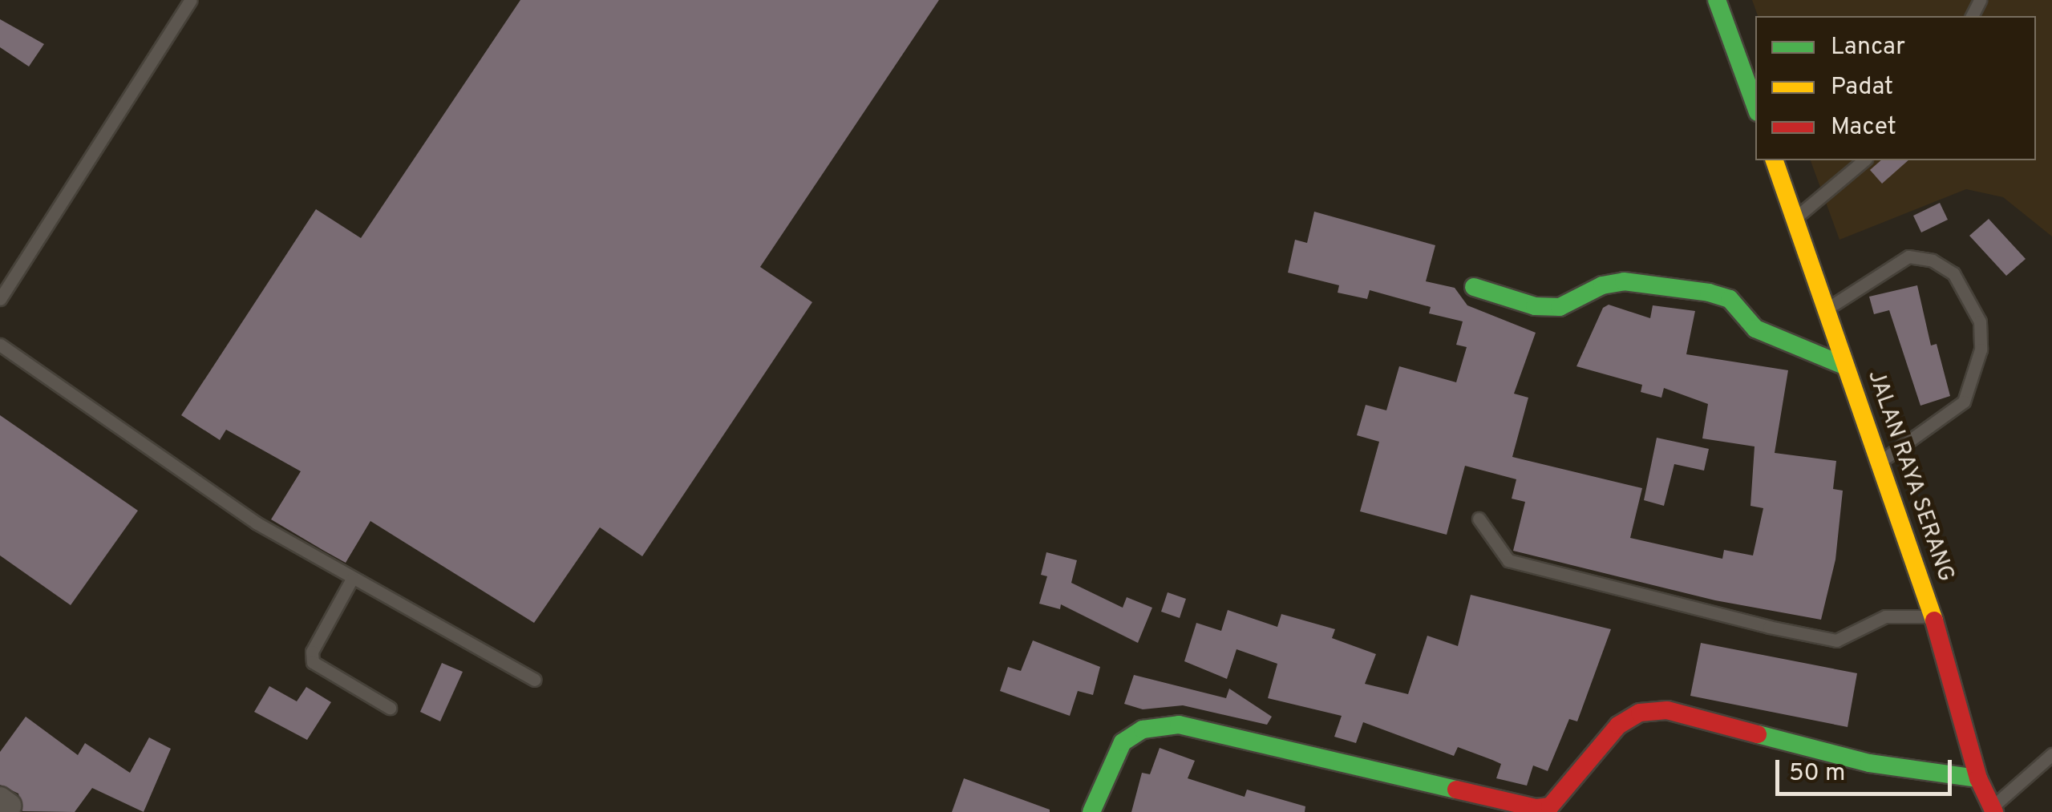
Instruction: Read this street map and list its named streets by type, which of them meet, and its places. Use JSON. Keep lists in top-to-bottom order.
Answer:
{
  "streets": {
    "main road": ["JALAN RAYA SERANG"]
  },
  "legend": ["Lancar", "Padat", "Macet"],
  "scale_bar": "50 m"
}
